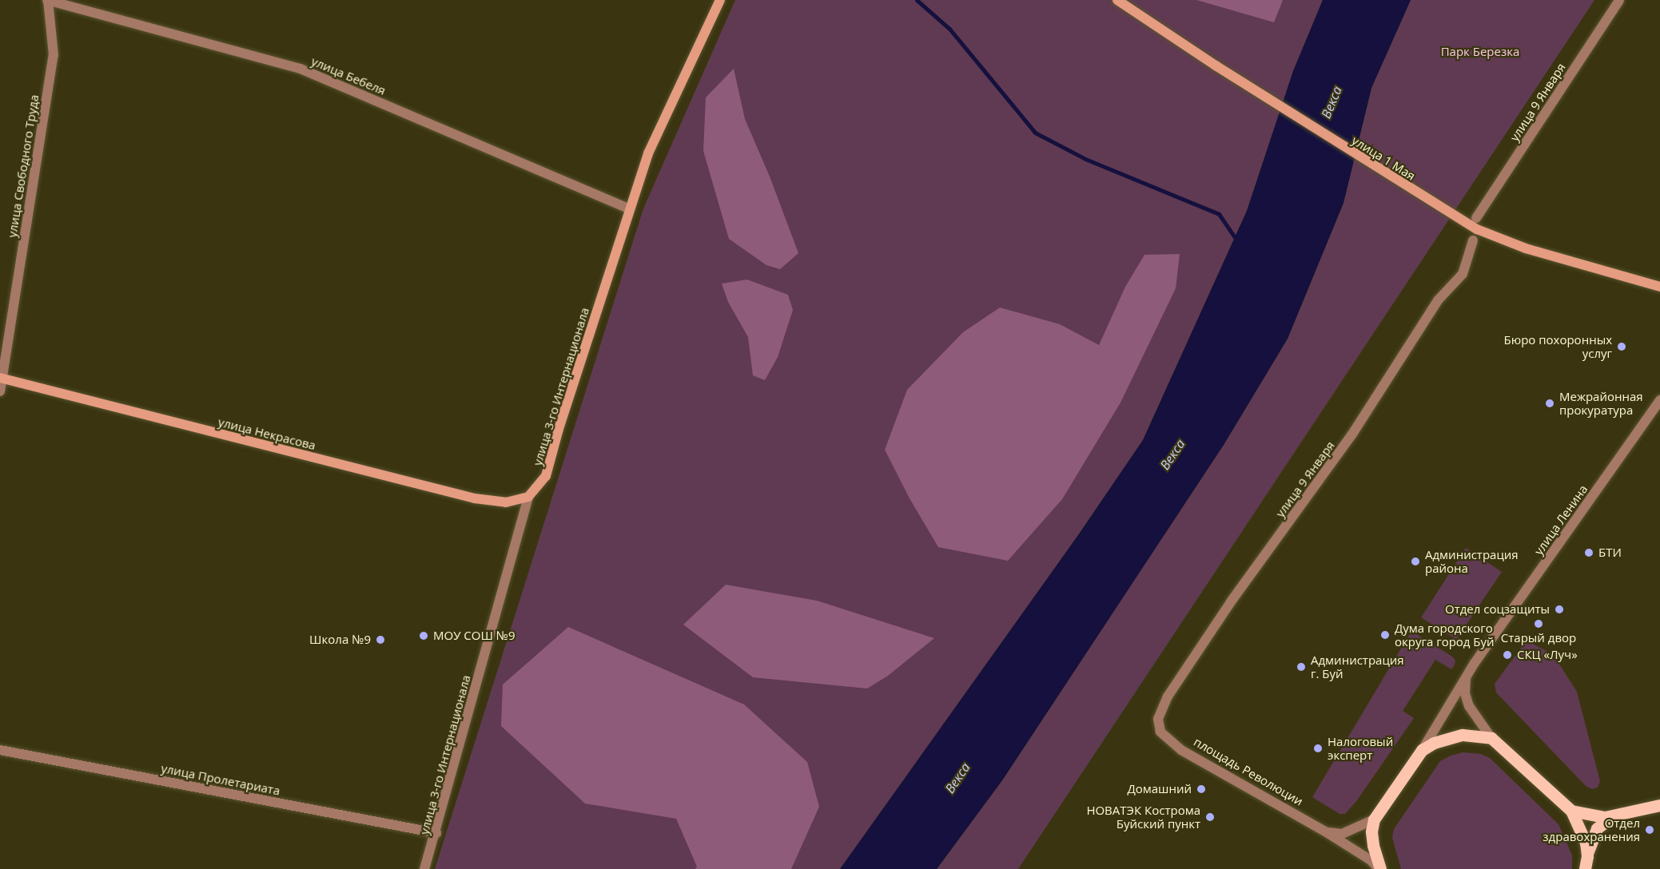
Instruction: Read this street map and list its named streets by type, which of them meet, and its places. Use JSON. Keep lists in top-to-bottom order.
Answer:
{
  "streets": {
    "main road": ["площадь Революции"],
    "street": [
      "улица Бебеля",
      "улица 9 Января",
      "улица 1 Мая",
      "улица Свободного Труда",
      "улица 3-го Интернационала",
      "улица Некрасова",
      "улица Ленина",
      "улица Пролетариата"
    ]
  },
  "crossings": [
    ["улица Бебеля", "улица Свободного Труда"],
    ["улица Бебеля", "улица 3-го Интернационала"],
    ["улица 9 Января", "площадь Революции"],
    ["улица Свободного Труда", "улица Некрасова"],
    ["улица 3-го Интернационала", "улица Некрасова"],
    ["улица 3-го Интернационала", "улица Пролетариата"]
  ],
  "water": ["Векса"],
  "parks": ["Парк Березка"],
  "places": [
    "Бюро похоронных услуг",
    "Межрайонная прокуратура",
    "БТИ",
    "Администрация района",
    "Отдел соцзащиты",
    "Старый двор",
    "Дума городского округа город Буй",
    "МОУ СОШ №9",
    "Школа №9",
    "СКЦ «Луч»",
    "Администрация г. Буй",
    "Налоговый эксперт",
    "Домашний",
    "НОВАТЭК Кострома Буйский пункт",
    "Отдел здравохранения"
  ]
}
